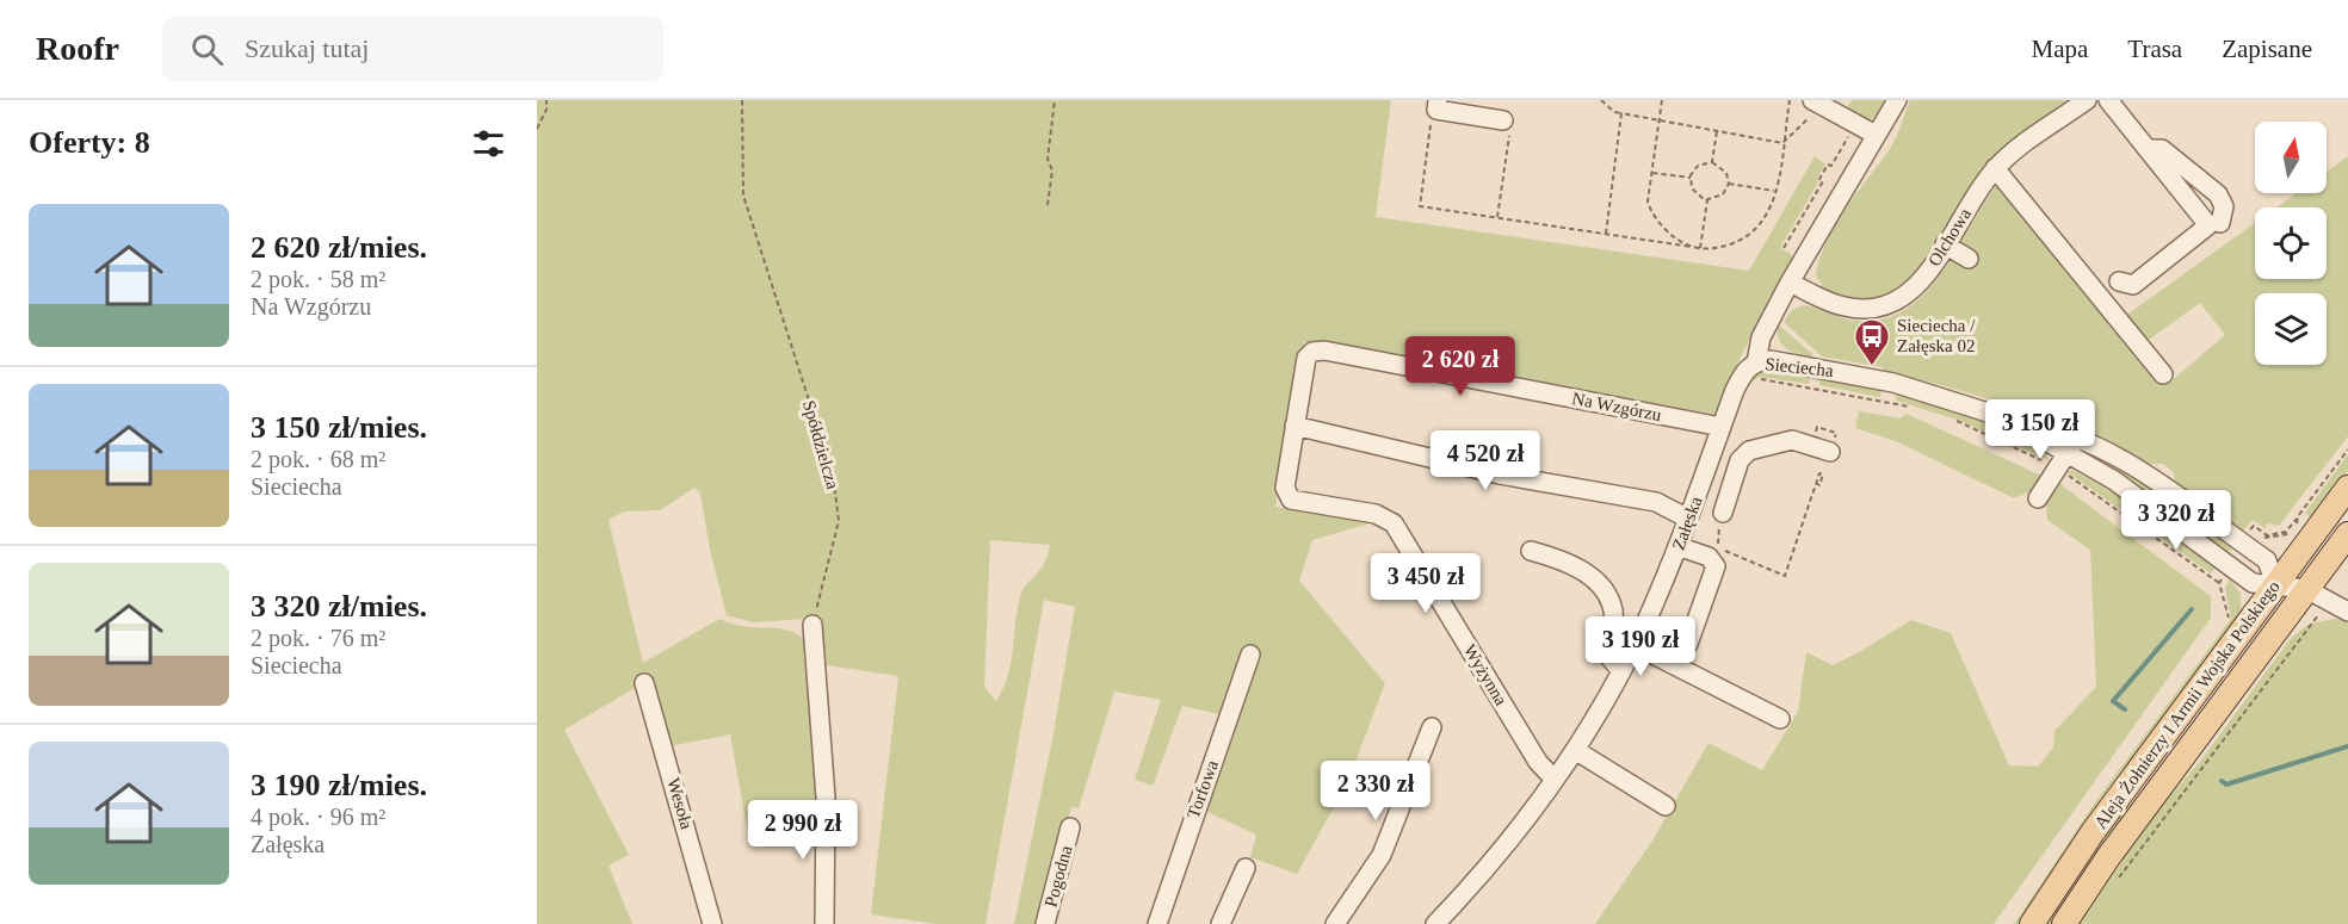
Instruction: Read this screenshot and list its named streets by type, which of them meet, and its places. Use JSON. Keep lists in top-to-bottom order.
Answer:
{
  "streets": {
    "main road": ["Aleja Żołnierzy I Armii Wojska Polskiego"],
    "street": [
      "Olchowa",
      "Sieciecha",
      "Na Wzgórzu",
      "Załęska",
      "Wyżynna",
      "Torfowa",
      "Wesoła",
      "Pogodna"
    ],
    "path": ["Spółdzielcza"]
  },
  "crossings": [
    ["Olchowa", "Załęska"],
    ["Sieciecha", "Załęska"],
    ["Sieciecha", "Aleja Żołnierzy I Armii Wojska Polskiego"],
    ["Na Wzgórzu", "Załęska"],
    ["Na Wzgórzu", "Wyżynna"],
    ["Załęska", "Wyżynna"]
  ],
  "places": {
    "bus stop": ["Sieciecha / Załęska 02"]
  },
  "north": "top",
  "page": {
    "header": "Roofr",
    "search": "Szukaj tutaj",
    "nav": ["Mapa", "Trasa", "Zapisane"],
    "heading": "Oferty: 8",
    "list": [
      {
        "name": "2 620 zł/mies.",
        "note": "2 pok. · 58 m² · Na Wzgórzu"
      },
      {
        "name": "3 150 zł/mies.",
        "note": "2 pok. · 68 m² · Sieciecha"
      },
      {
        "name": "3 320 zł/mies.",
        "note": "2 pok. · 76 m² · Sieciecha"
      },
      {
        "name": "3 190 zł/mies.",
        "note": "4 pok. · 96 m² · Załęska"
      }
    ],
    "price": [
      "2 620 zł",
      "3 150 zł",
      "4 520 zł",
      "3 320 zł",
      "3 450 zł",
      "3 190 zł",
      "2 330 zł",
      "2 990 zł"
    ]
  }
}
